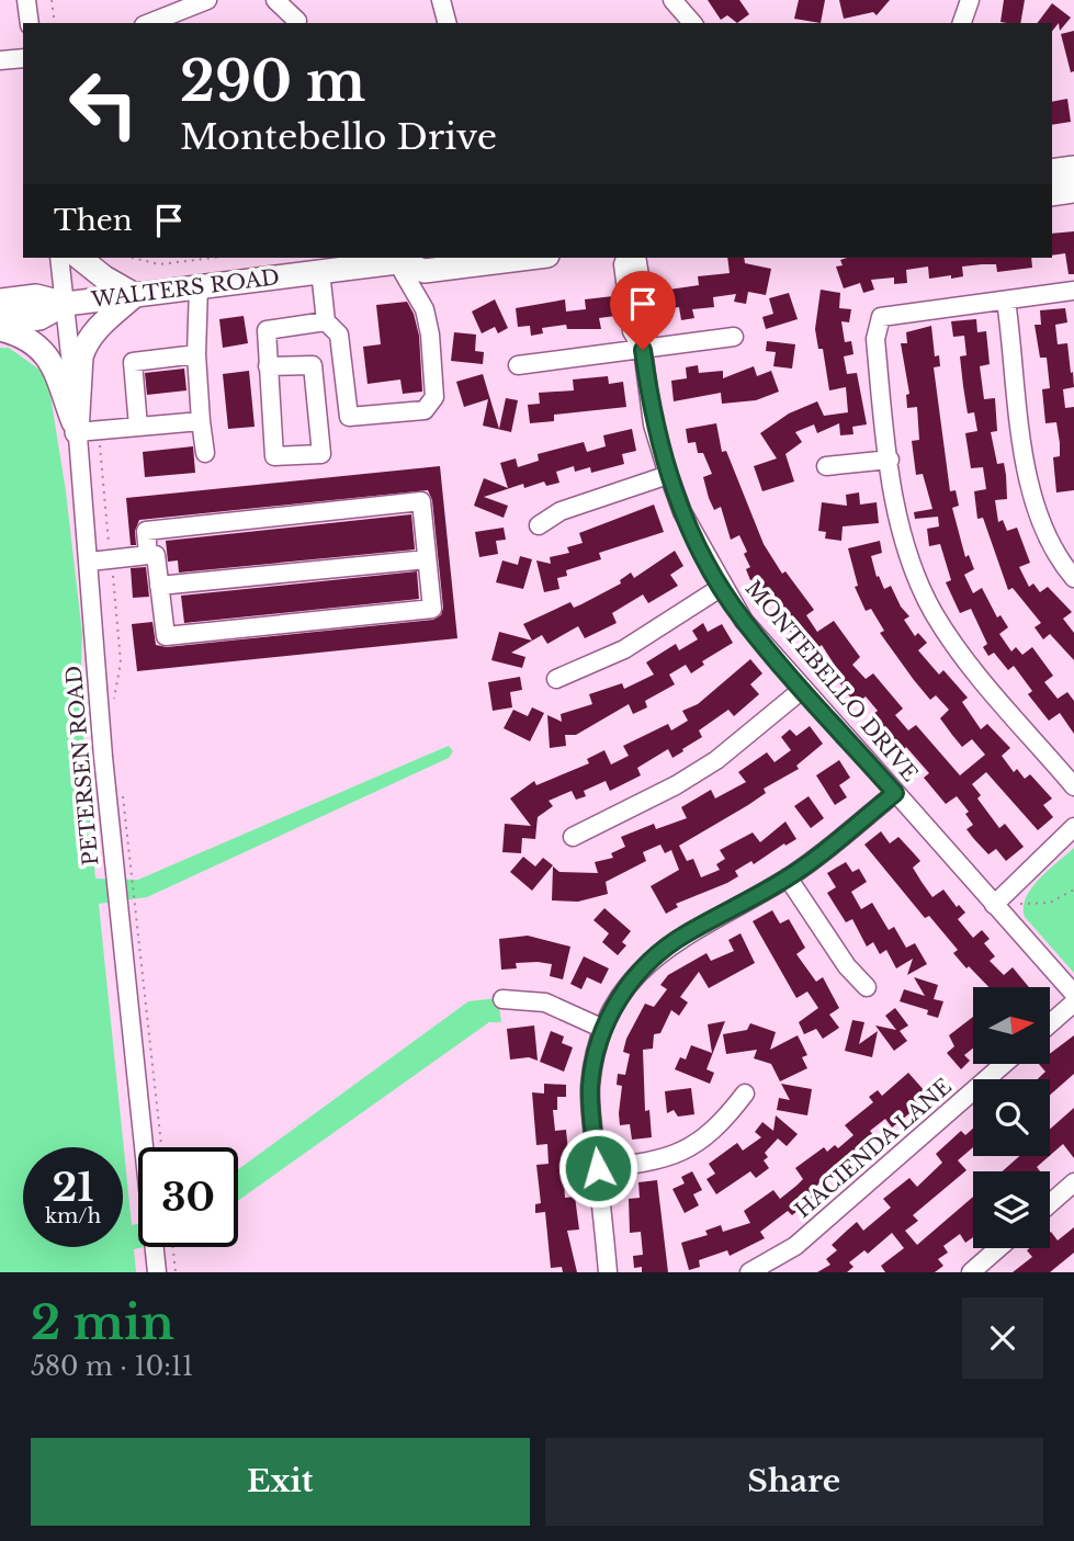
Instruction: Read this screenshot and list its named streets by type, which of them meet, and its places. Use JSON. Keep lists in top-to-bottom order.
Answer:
{
  "streets": {
    "main road": ["WALTERS ROAD"],
    "street": ["MONTEBELLO DRIVE", "PETERSEN ROAD", "HACIENDA LANE"]
  },
  "crossings": [
    ["WALTERS ROAD", "PETERSEN ROAD"]
  ],
  "north": "right",
  "page": {
    "turn": ["290 m", "Montebello Drive"],
    "then": "Then",
    "speed": "21 km/h",
    "limit": "30",
    "heading": ["2 min", "580 m · 10:11"],
    "buttons": ["Exit", "Share"]
  }
}
